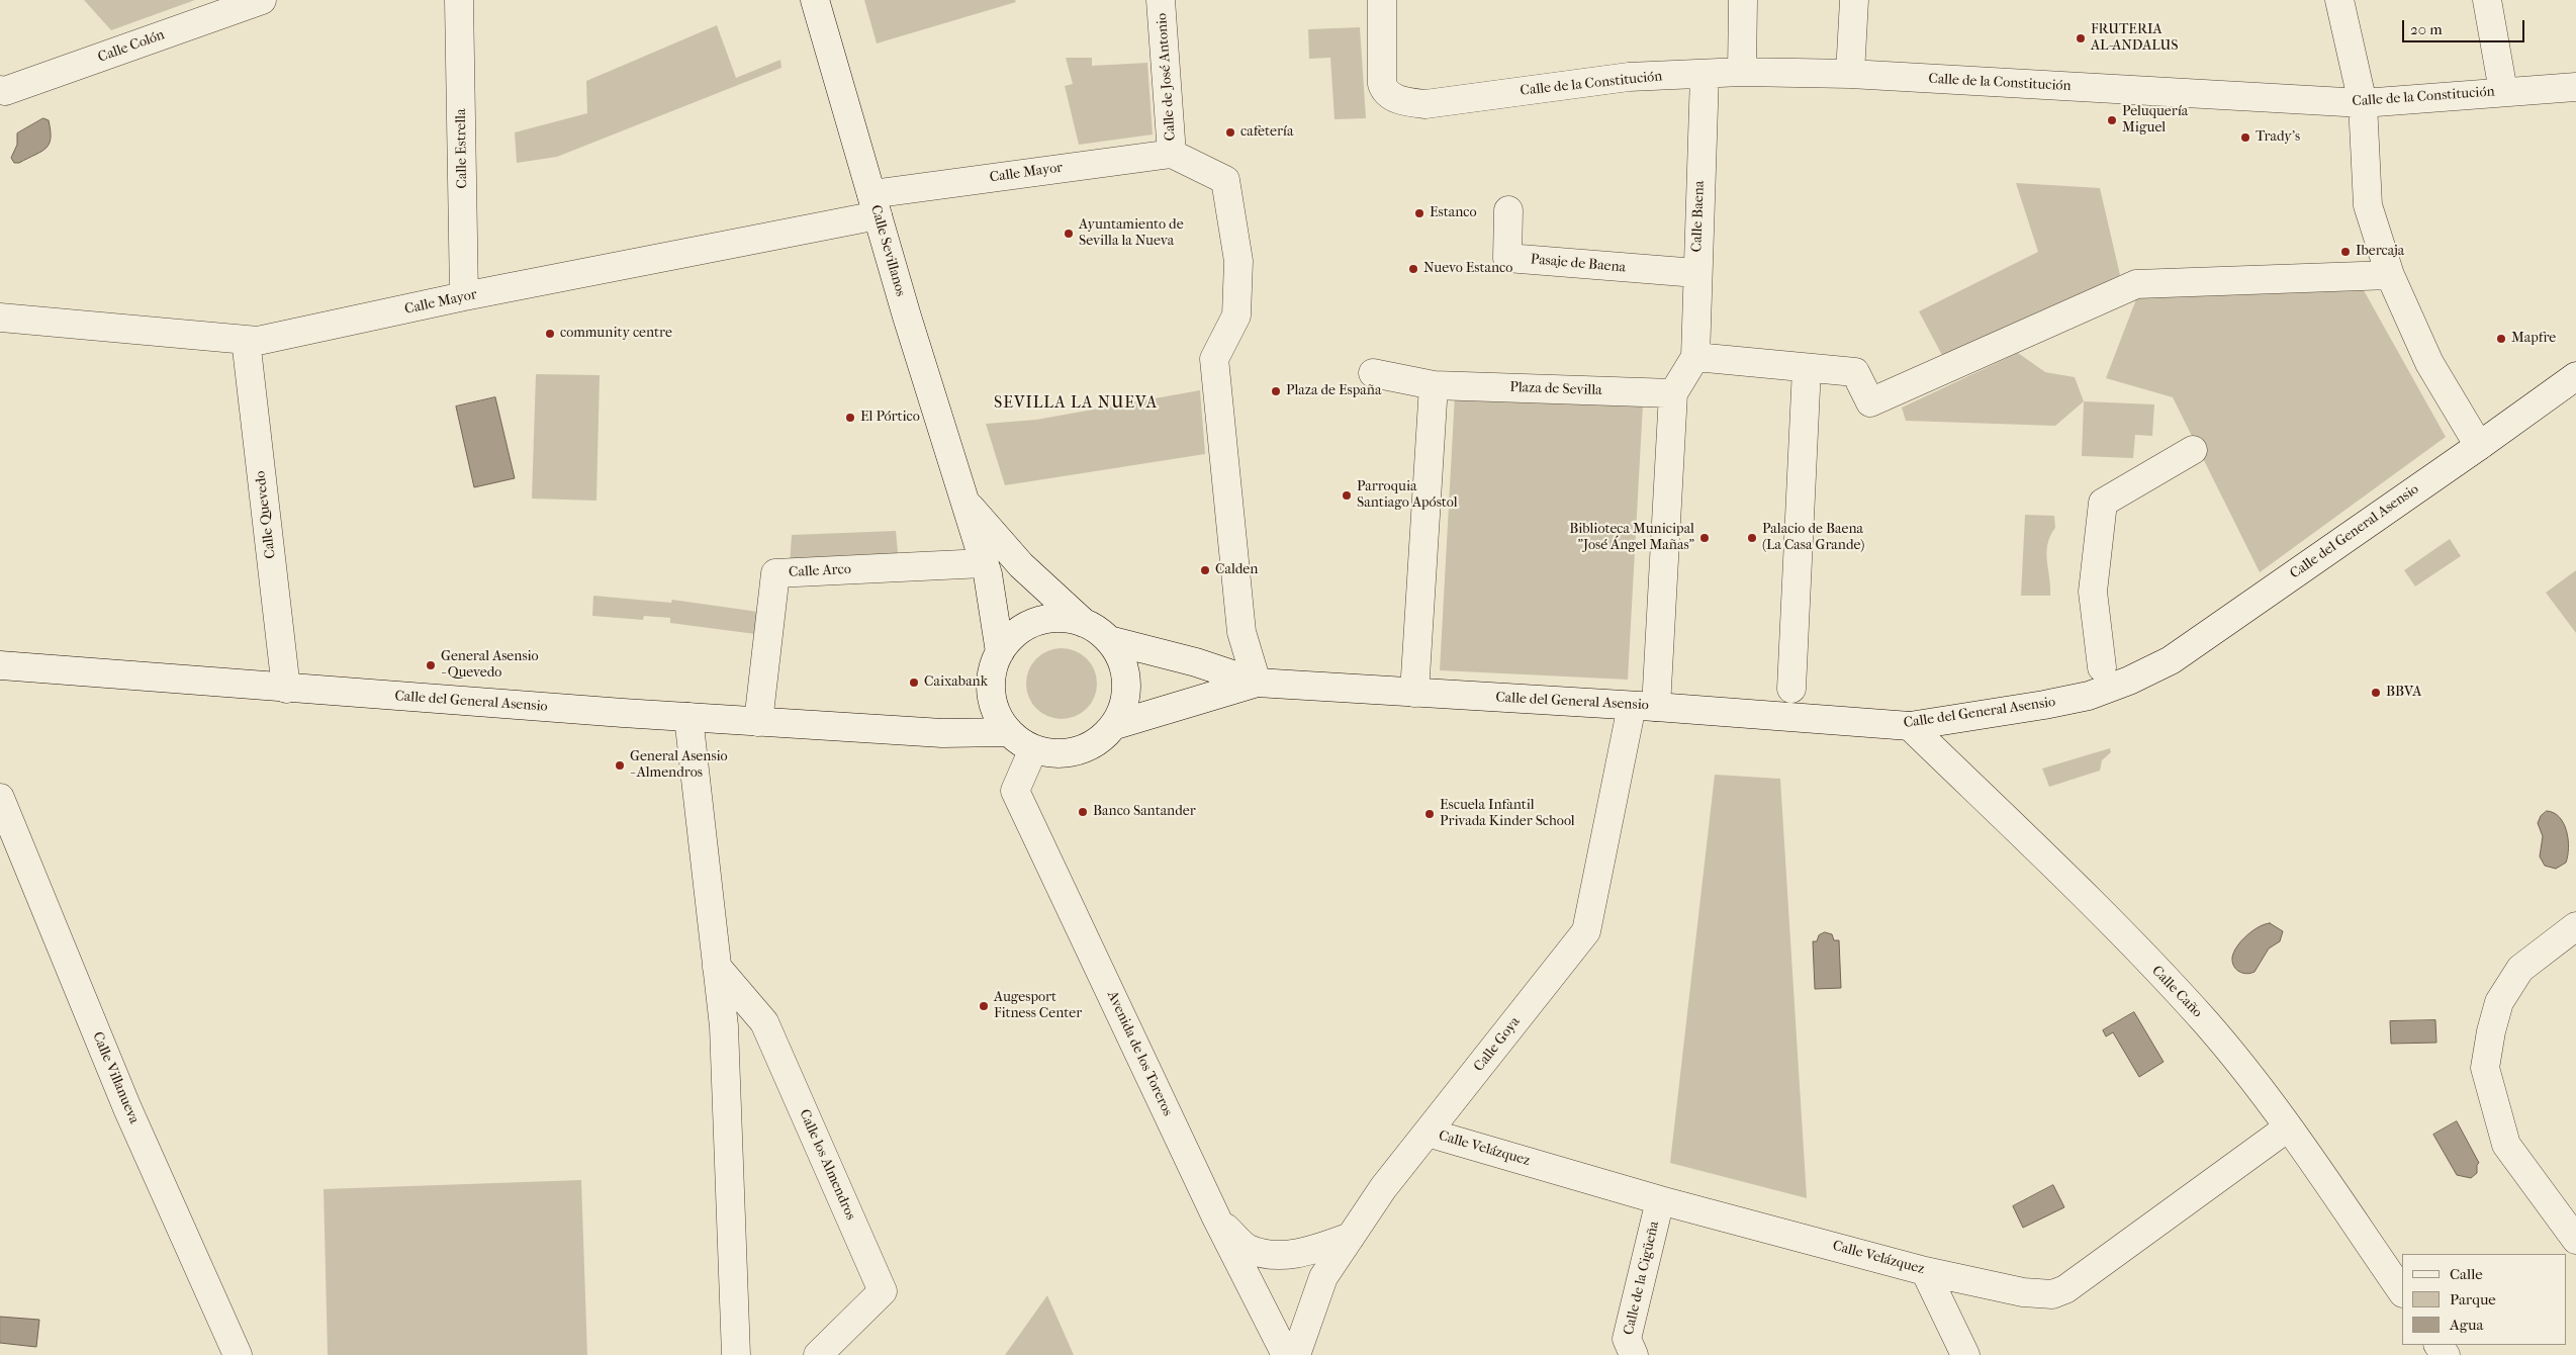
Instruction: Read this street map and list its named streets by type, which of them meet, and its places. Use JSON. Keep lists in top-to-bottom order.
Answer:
{
  "streets": {
    "street": [
      "Calle Colón",
      "Calle de José Antonio",
      "Calle de la Constitución",
      "Calle Estrella",
      "Calle Mayor",
      "Calle Baena",
      "Calle Sevillanos",
      "Pasaje de Baena",
      "Plaza de Sevilla",
      "Calle Quevedo",
      "Calle del General Asensio",
      "Calle Arco",
      "Calle Caño",
      "Calle Goya",
      "Avenida de los Toreros",
      "Calle Villanueva",
      "Calle Velázquez",
      "Calle los Almendros",
      "Calle de la Cigüeña"
    ]
  },
  "crossings": [
    ["Calle de José Antonio", "Calle Mayor"],
    ["Calle de la Constitución", "Calle Baena"],
    ["Calle Estrella", "Calle Mayor"],
    ["Calle Mayor", "Calle Sevillanos"],
    ["Calle Mayor", "Calle Quevedo"],
    ["Calle Baena", "Pasaje de Baena"],
    ["Calle Sevillanos", "Calle del General Asensio"],
    ["Calle Sevillanos", "Calle Arco"],
    ["Calle Sevillanos", "Avenida de los Toreros"],
    ["Calle Quevedo", "Calle del General Asensio"],
    ["Calle del General Asensio", "Calle Arco"],
    ["Calle del General Asensio", "Calle Caño"],
    ["Calle del General Asensio", "Calle Goya"],
    ["Calle del General Asensio", "Avenida de los Toreros"],
    ["Calle Caño", "Calle Velázquez"],
    ["Calle Goya", "Calle Velázquez"],
    ["Calle Velázquez", "Calle de la Cigüeña"]
  ],
  "districts": ["SEVILLA LA NUEVA"],
  "places": [
    "FRUTERIA AL-ANDALUS",
    "Peluquería Miguel",
    "cafetería",
    "Trady's",
    "Estanco",
    "Ayuntamiento de Sevilla la Nueva",
    "Ibercaja",
    "Nuevo Estanco",
    "community centre",
    "Mapfre",
    "Plaza de España",
    "El Pórtico",
    "Parroquia Santiago Apóstol",
    "Biblioteca Municipal \"José Ángel Mañas\"",
    "Palacio de Baena (La Casa Grande)",
    "Calden",
    "General Asensio - Quevedo",
    "Caixabank",
    "BBVA",
    "General Asensio - Almendros",
    "Banco Santander",
    "Escuela Infantil Privada Kinder School",
    "Augesport Fitness Center"
  ],
  "legend": ["Calle", "Parque", "Agua"],
  "scale_bar": "20 m"
}
